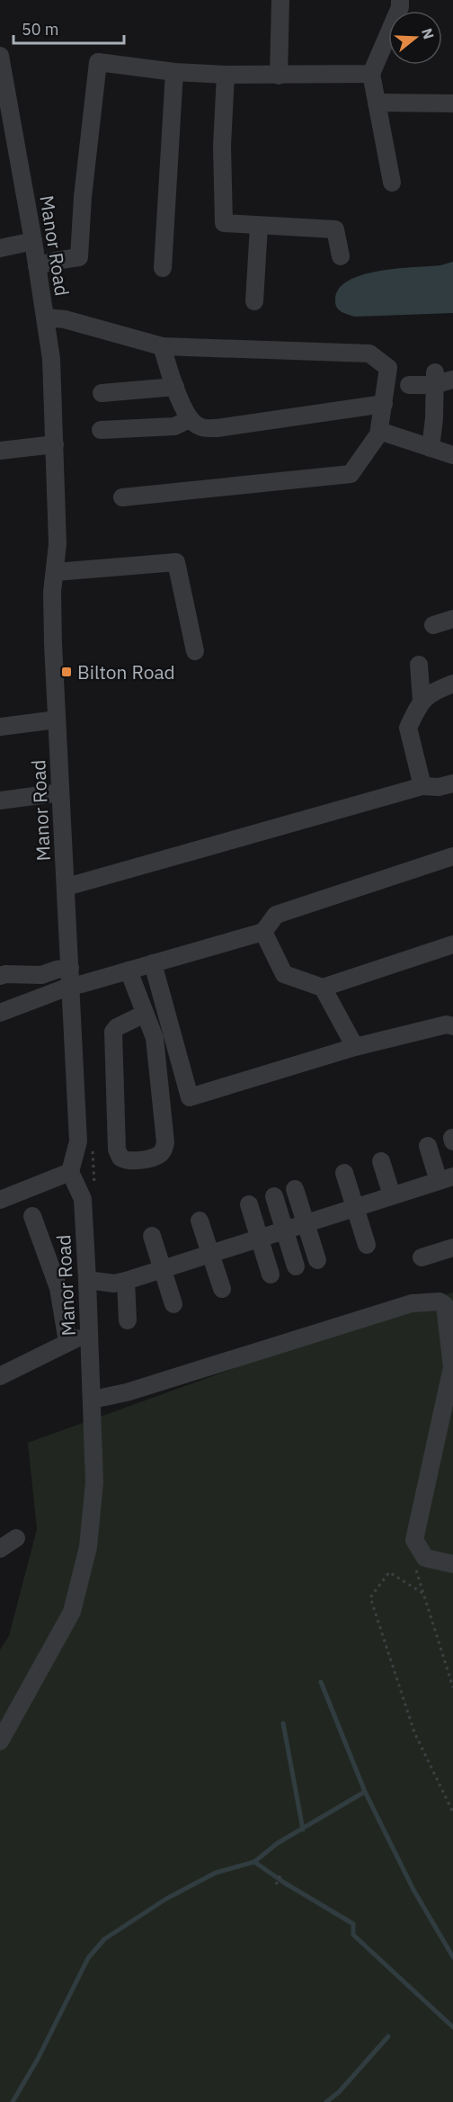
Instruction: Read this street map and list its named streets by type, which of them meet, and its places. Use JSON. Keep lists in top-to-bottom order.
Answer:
{
  "streets": {
    "street": ["Manor Road"]
  },
  "places": {
    "transit": ["Bilton Road"]
  },
  "scale_bar": "50 m",
  "north": "right"
}
